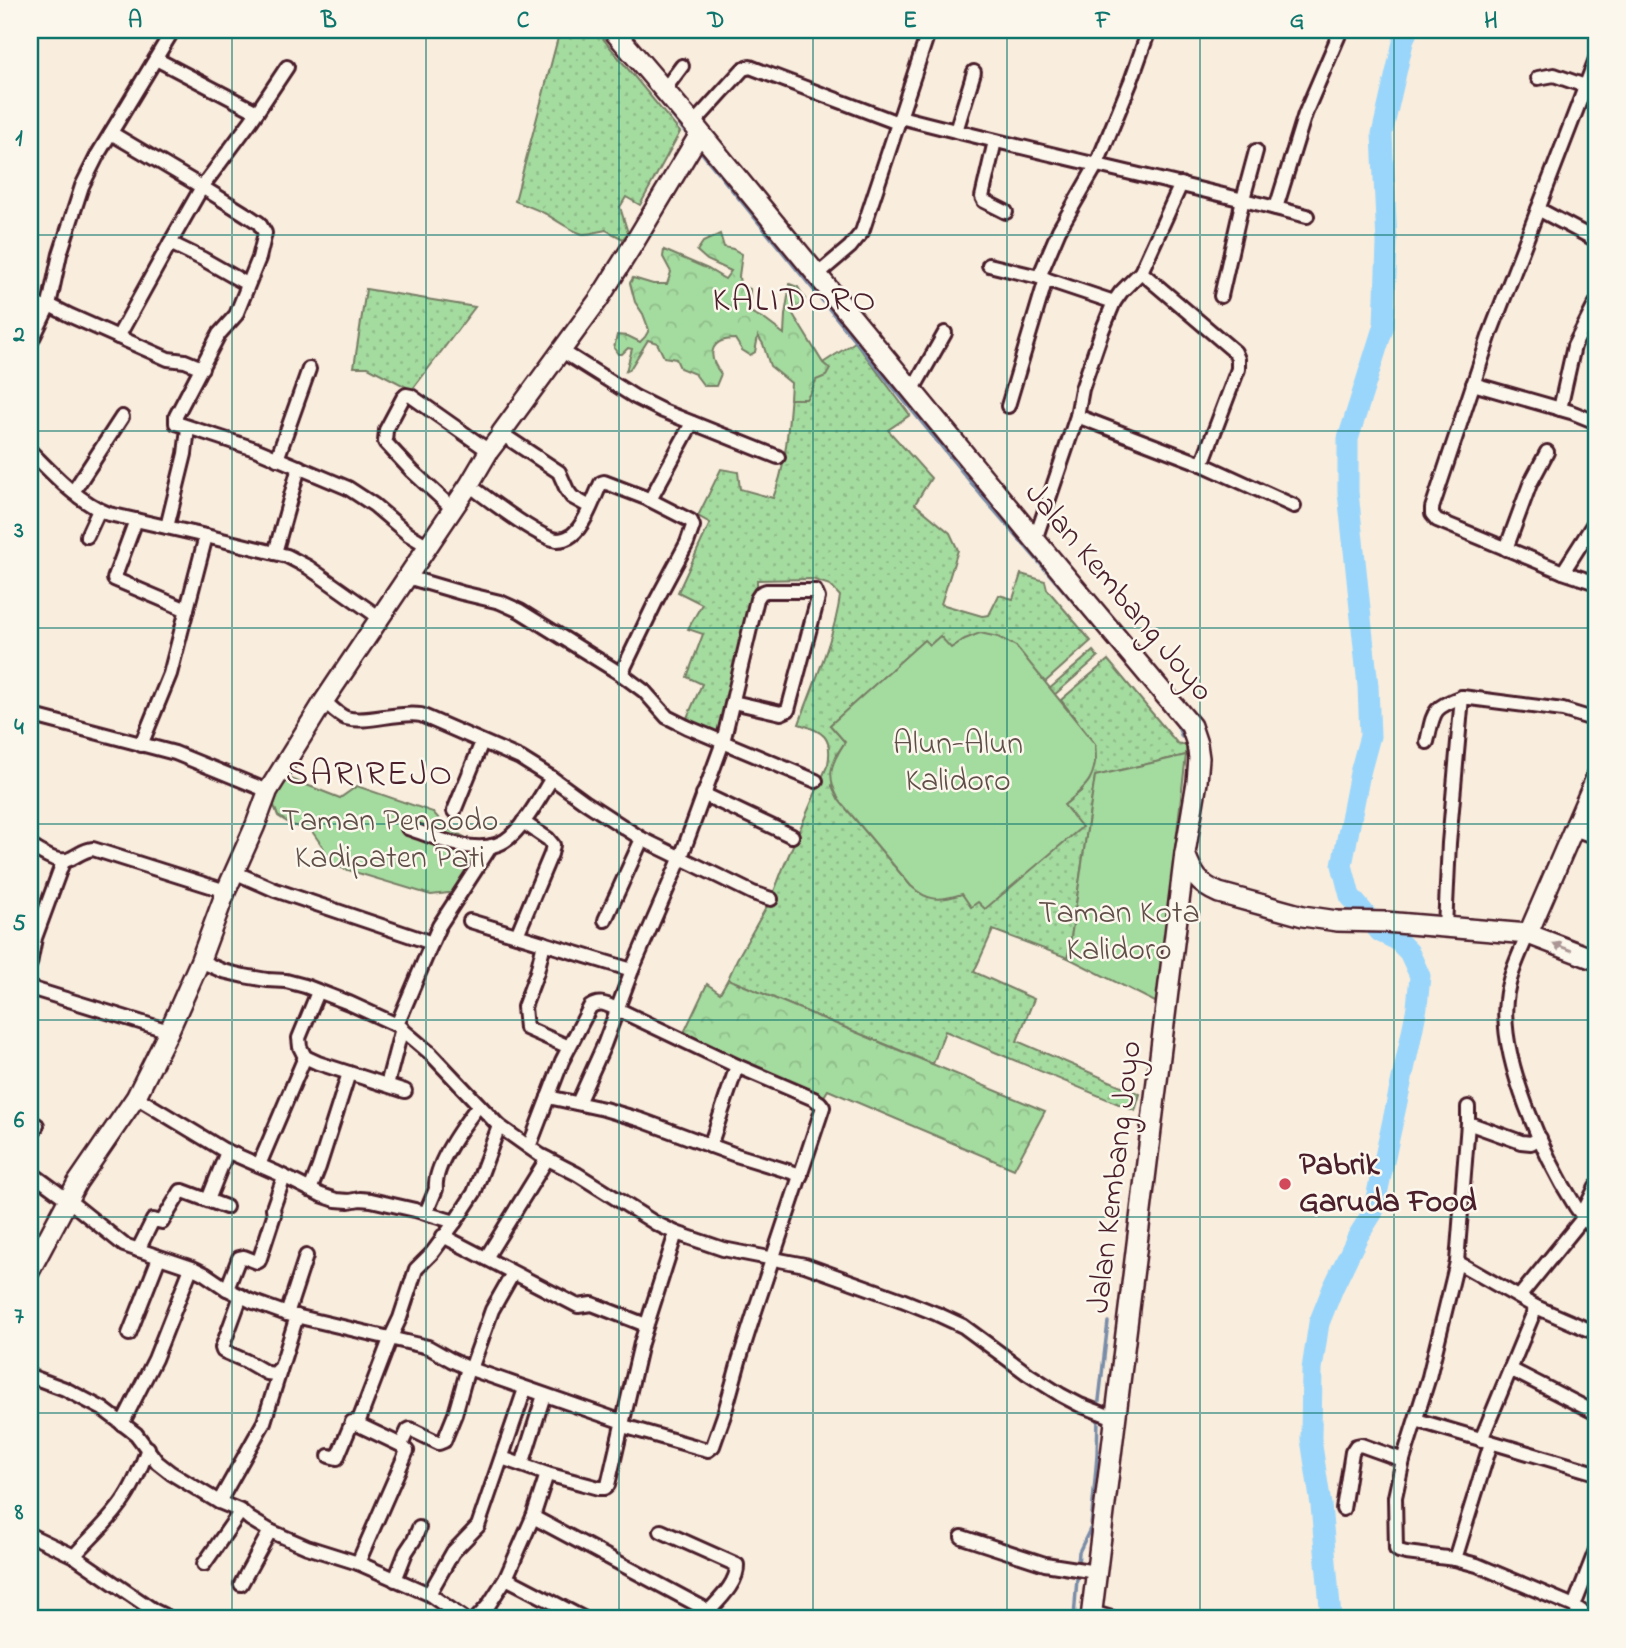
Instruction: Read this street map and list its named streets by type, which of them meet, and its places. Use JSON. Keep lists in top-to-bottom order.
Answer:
{
  "streets": {
    "main road": ["Jalan Kembang Joyo"]
  },
  "districts": ["KALIDORO", "SARIREJO"],
  "parks": ["Alun-Alun Kalidoro", "Taman Penpodo Kadipaten Pati", "Taman Kota Kalidoro"],
  "places": ["Pabrik Garuda Food"],
  "grid": {
    "columns": [
      "A",
      "B",
      "C",
      "D",
      "E",
      "F",
      "G",
      "H"
    ],
    "rows": [
      "1",
      "2",
      "3",
      "4",
      "5",
      "6",
      "7",
      "8"
    ]
  }
}
